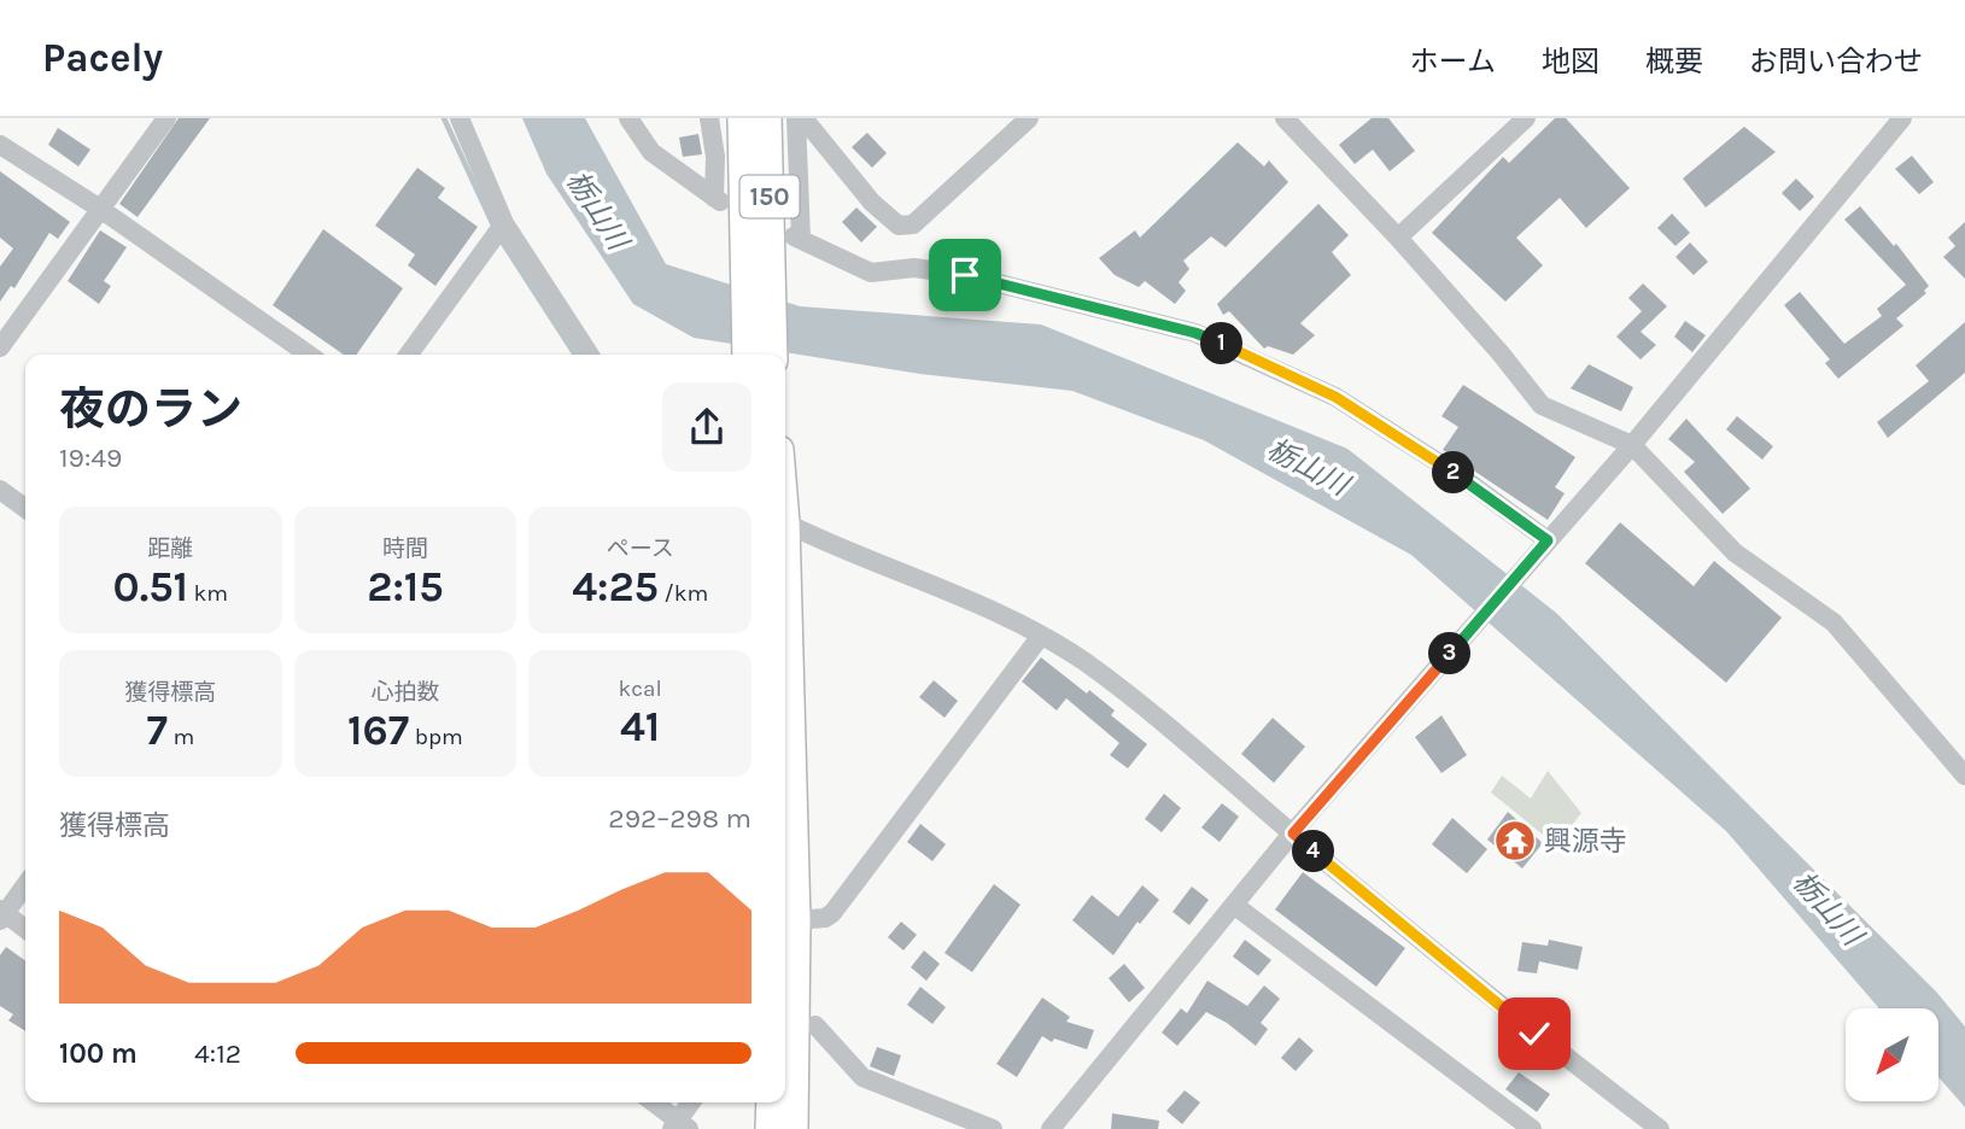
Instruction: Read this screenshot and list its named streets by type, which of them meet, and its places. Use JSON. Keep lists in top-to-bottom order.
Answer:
{
  "streets": {
    "highway": ["150"]
  },
  "water": ["栃山川"],
  "places": {
    "temple": ["興源寺"]
  },
  "north": "bottom left",
  "page": {
    "header": "Pacely",
    "nav": [
      "ホーム",
      "地図",
      "概要",
      "お問い合わせ"
    ],
    "pins": [
      "1",
      "2",
      "3",
      "4"
    ],
    "heading": ["夜のラン", "19:49"],
    "stats": [
      ["距離", "0.51 km"],
      ["時間", "2:15"],
      ["ペース", "4:25 /km"],
      ["獲得標高", "7 m"],
      ["心拍数", "167 bpm"],
      ["kcal", "41"]
    ],
    "chart": ["獲得標高", "292–298 m"],
    "list": [
      {
        "name": "100 m",
        "note": "4:12"
      }
    ]
  }
}
